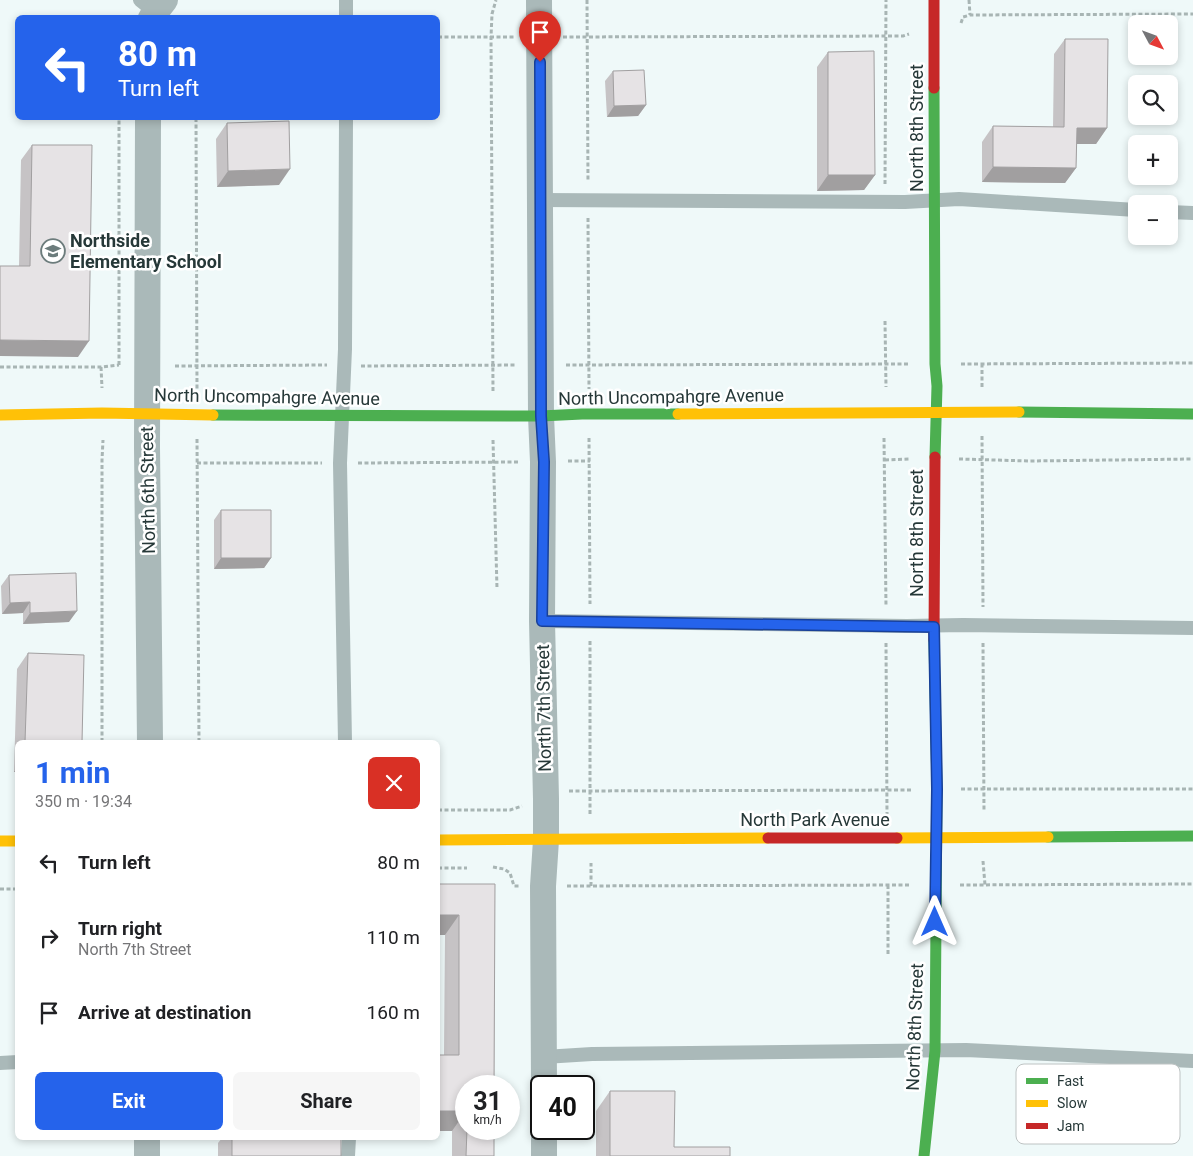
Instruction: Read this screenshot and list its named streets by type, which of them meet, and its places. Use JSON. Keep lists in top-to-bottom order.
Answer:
{
  "streets": {
    "street": [
      "North 8th Street",
      "North Uncompahgre Avenue",
      "North 6th Street",
      "North 7th Street",
      "North Park Avenue"
    ]
  },
  "crossings": [
    ["North 8th Street", "North Uncompahgre Avenue"],
    ["North 8th Street", "North Park Avenue"],
    ["North Uncompahgre Avenue", "North 6th Street"],
    ["North Uncompahgre Avenue", "North 7th Street"],
    ["North 7th Street", "North Park Avenue"]
  ],
  "places": {
    "school or university": ["Northside Elementary School"]
  },
  "legend": ["Fast", "Slow", "Jam"],
  "north": "bottom right",
  "page": {
    "map_buttons": ["+", "−"],
    "turn": ["80 m", "Turn left"],
    "heading": ["1 min", "350 m · 19:34"],
    "list": [
      {
        "name": "Turn left",
        "value": "80 m"
      },
      {
        "name": "Turn right",
        "note": "North 7th Street",
        "value": "110 m"
      },
      {
        "name": "Arrive at destination",
        "value": "160 m"
      }
    ],
    "buttons": ["Exit", "Share"],
    "speed": "31 km/h",
    "limit": "40"
  }
}
